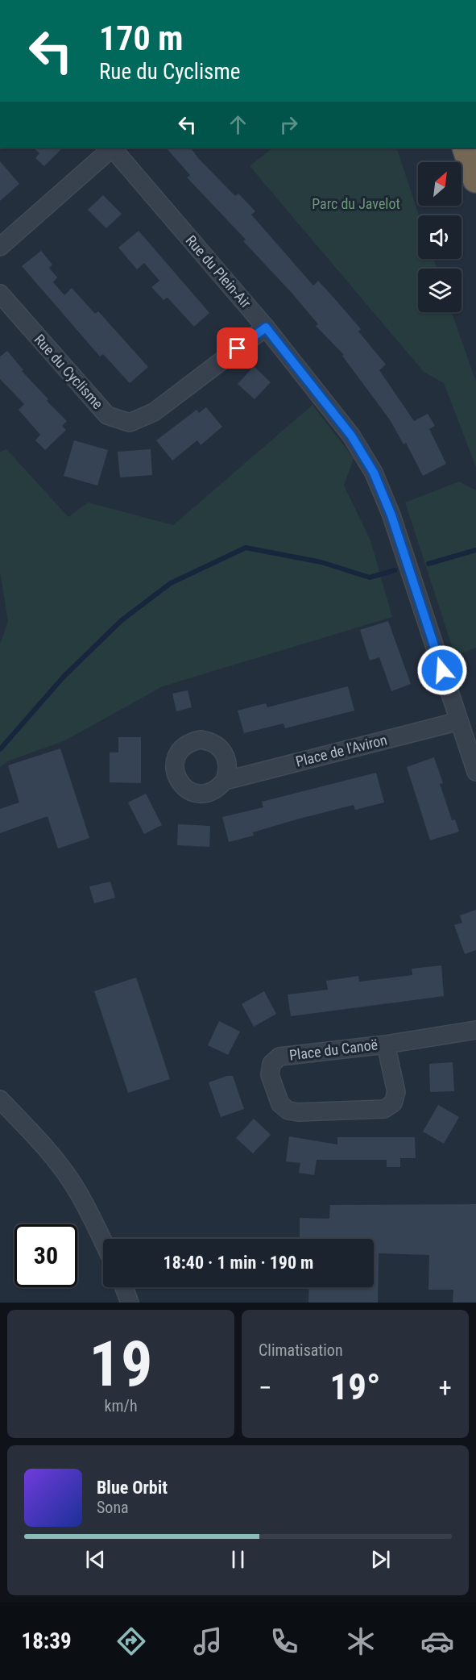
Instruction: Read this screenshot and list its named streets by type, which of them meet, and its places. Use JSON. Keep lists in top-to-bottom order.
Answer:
{
  "streets": {
    "street": [
      "Rue du Plein-Air",
      "Rue du Cyclisme",
      "Place de l'Aviron",
      "Place du Canoë"
    ]
  },
  "crossings": [
    ["Rue du Plein-Air", "Rue du Cyclisme"],
    ["Rue du Plein-Air", "Place de l'Aviron"]
  ],
  "parks": ["Parc du Javelot"],
  "north": "top right",
  "page": {
    "turn": ["170 m", "Rue du Cyclisme"],
    "limit": "30",
    "trip": "18:40 · 1 min · 190 m",
    "tile": [
      ["19", "km/h"],
      "Climatisation"
    ],
    "heat": ["−", "19°", "+"],
    "song": ["Blue Orbit", "Sona"],
    "tabs": "18:39"
  }
}
